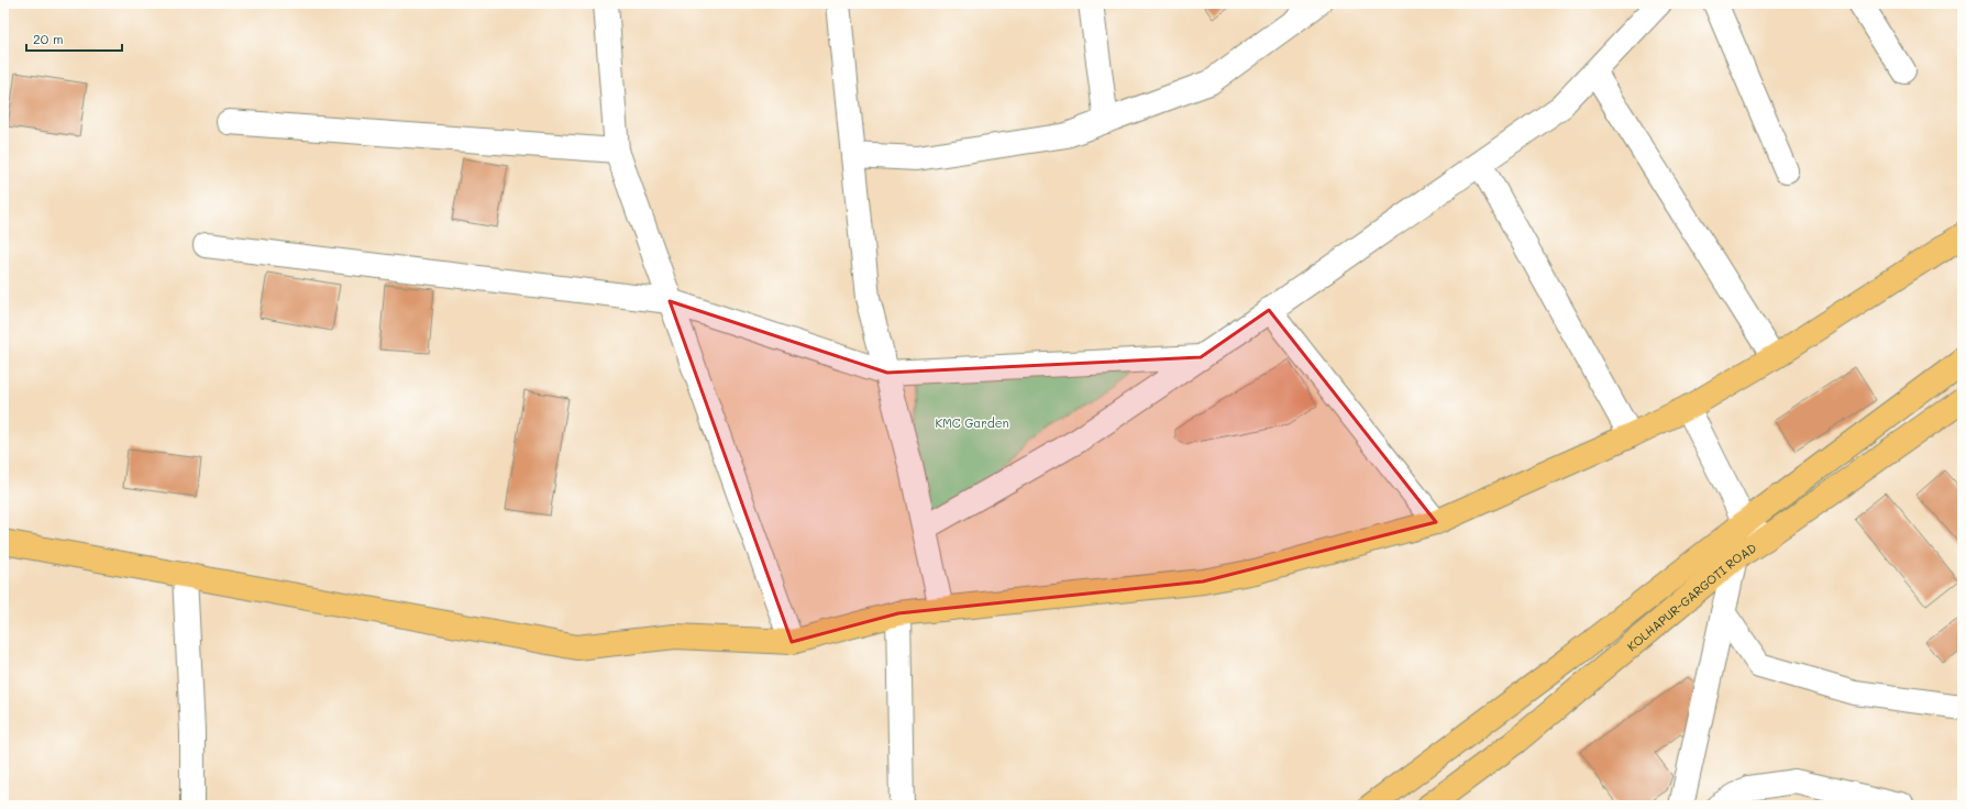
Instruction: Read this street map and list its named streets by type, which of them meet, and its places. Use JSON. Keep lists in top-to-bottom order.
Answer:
{
  "streets": {
    "main road": ["KOLHAPUR-GARGOTI ROAD"]
  },
  "parks": ["KMC Garden"],
  "scale_bar": "20 m"
}
